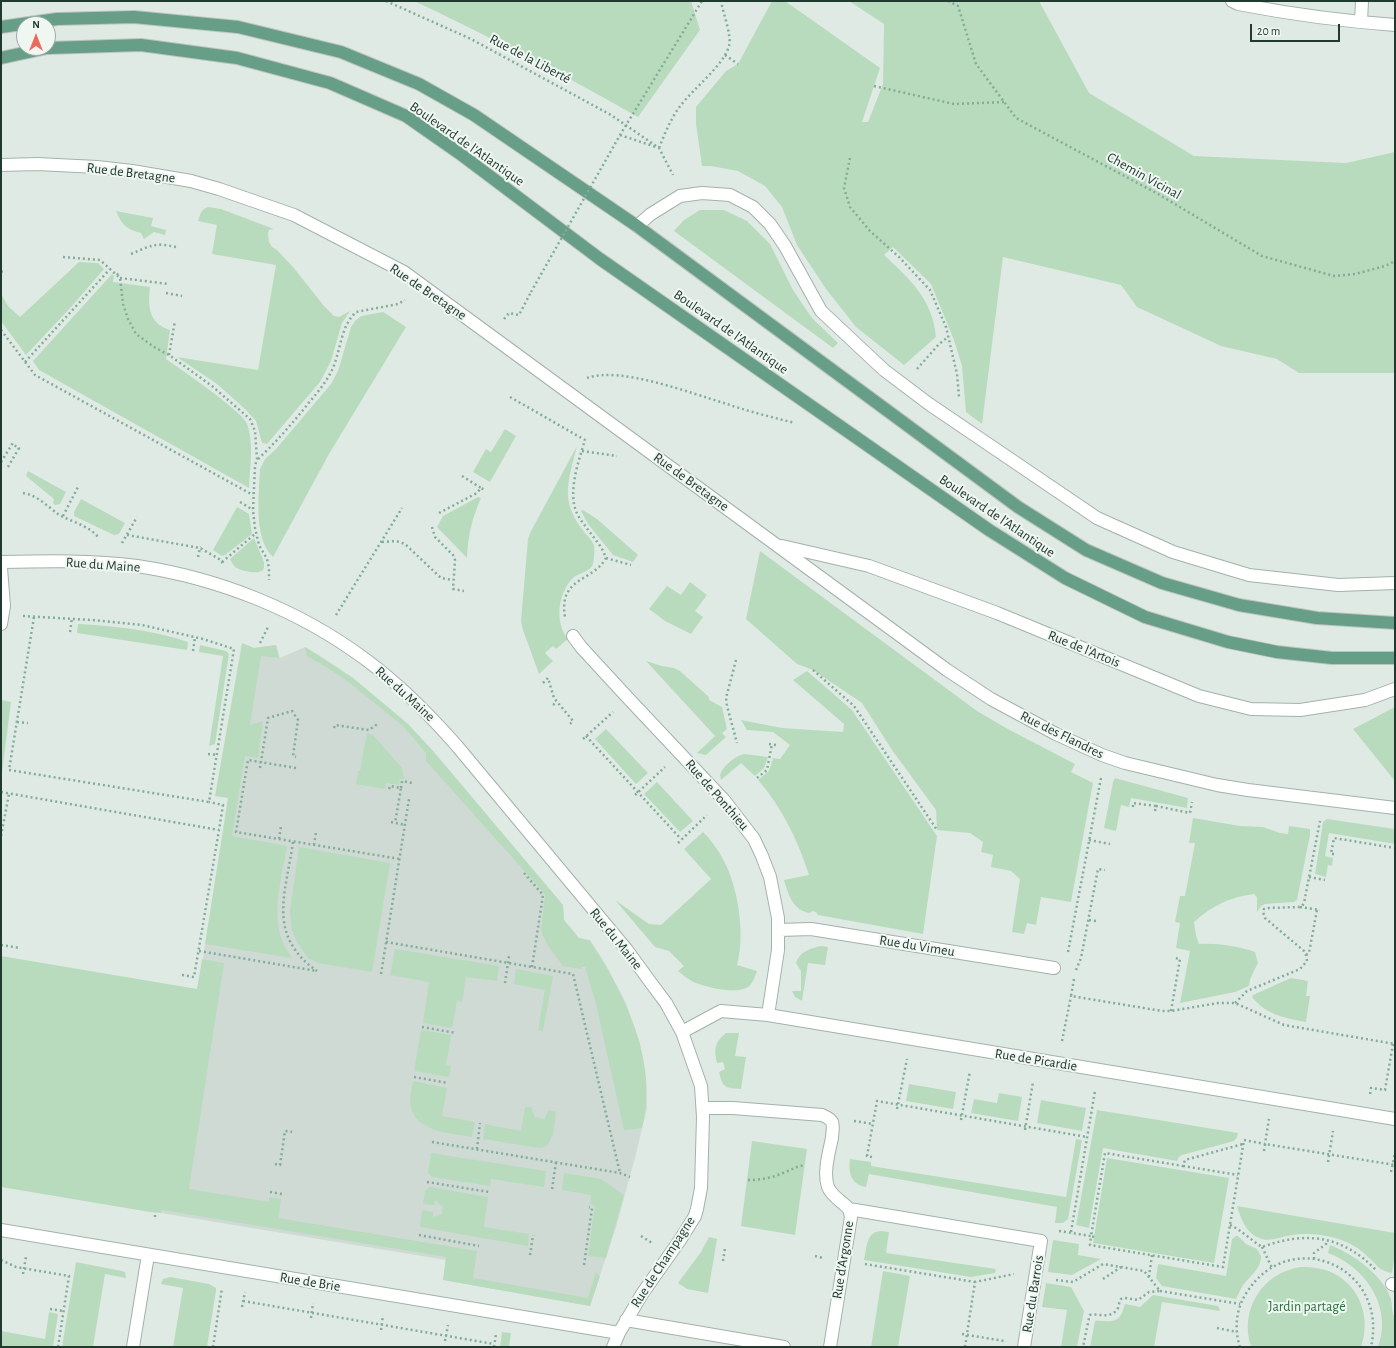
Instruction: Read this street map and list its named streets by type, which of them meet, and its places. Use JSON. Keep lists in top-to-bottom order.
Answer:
{
  "streets": {
    "main road": ["Boulevard de l'Atlantique"],
    "street": [
      "Rue de Bretagne",
      "Rue du Maine",
      "Rue de l'Artois",
      "Rue des Flandres",
      "Rue de Ponthieu",
      "Rue du Vimeu",
      "Rue de Picardie",
      "Rue d'Argonne",
      "Rue de Champagne",
      "Rue de Brie",
      "Rue du Barrois"
    ],
    "path": ["Rue de la Liberté", "Chemin Vicinal"]
  },
  "crossings": [
    ["Rue de Bretagne", "Rue de l'Artois"],
    ["Rue de Bretagne", "Rue des Flandres"],
    ["Rue du Maine", "Rue de Picardie"],
    ["Rue du Maine", "Rue de Champagne"],
    ["Rue de l'Artois", "Rue des Flandres"],
    ["Rue de Ponthieu", "Rue du Vimeu"],
    ["Rue de Ponthieu", "Rue de Picardie"],
    ["Rue de Picardie", "Rue de Champagne"],
    ["Rue d'Argonne", "Rue de Champagne"],
    ["Rue d'Argonne", "Rue du Barrois"],
    ["Rue de Champagne", "Rue de Brie"]
  ],
  "parks": ["Jardin partagé"],
  "scale_bar": "20 m",
  "north": "top"
}
